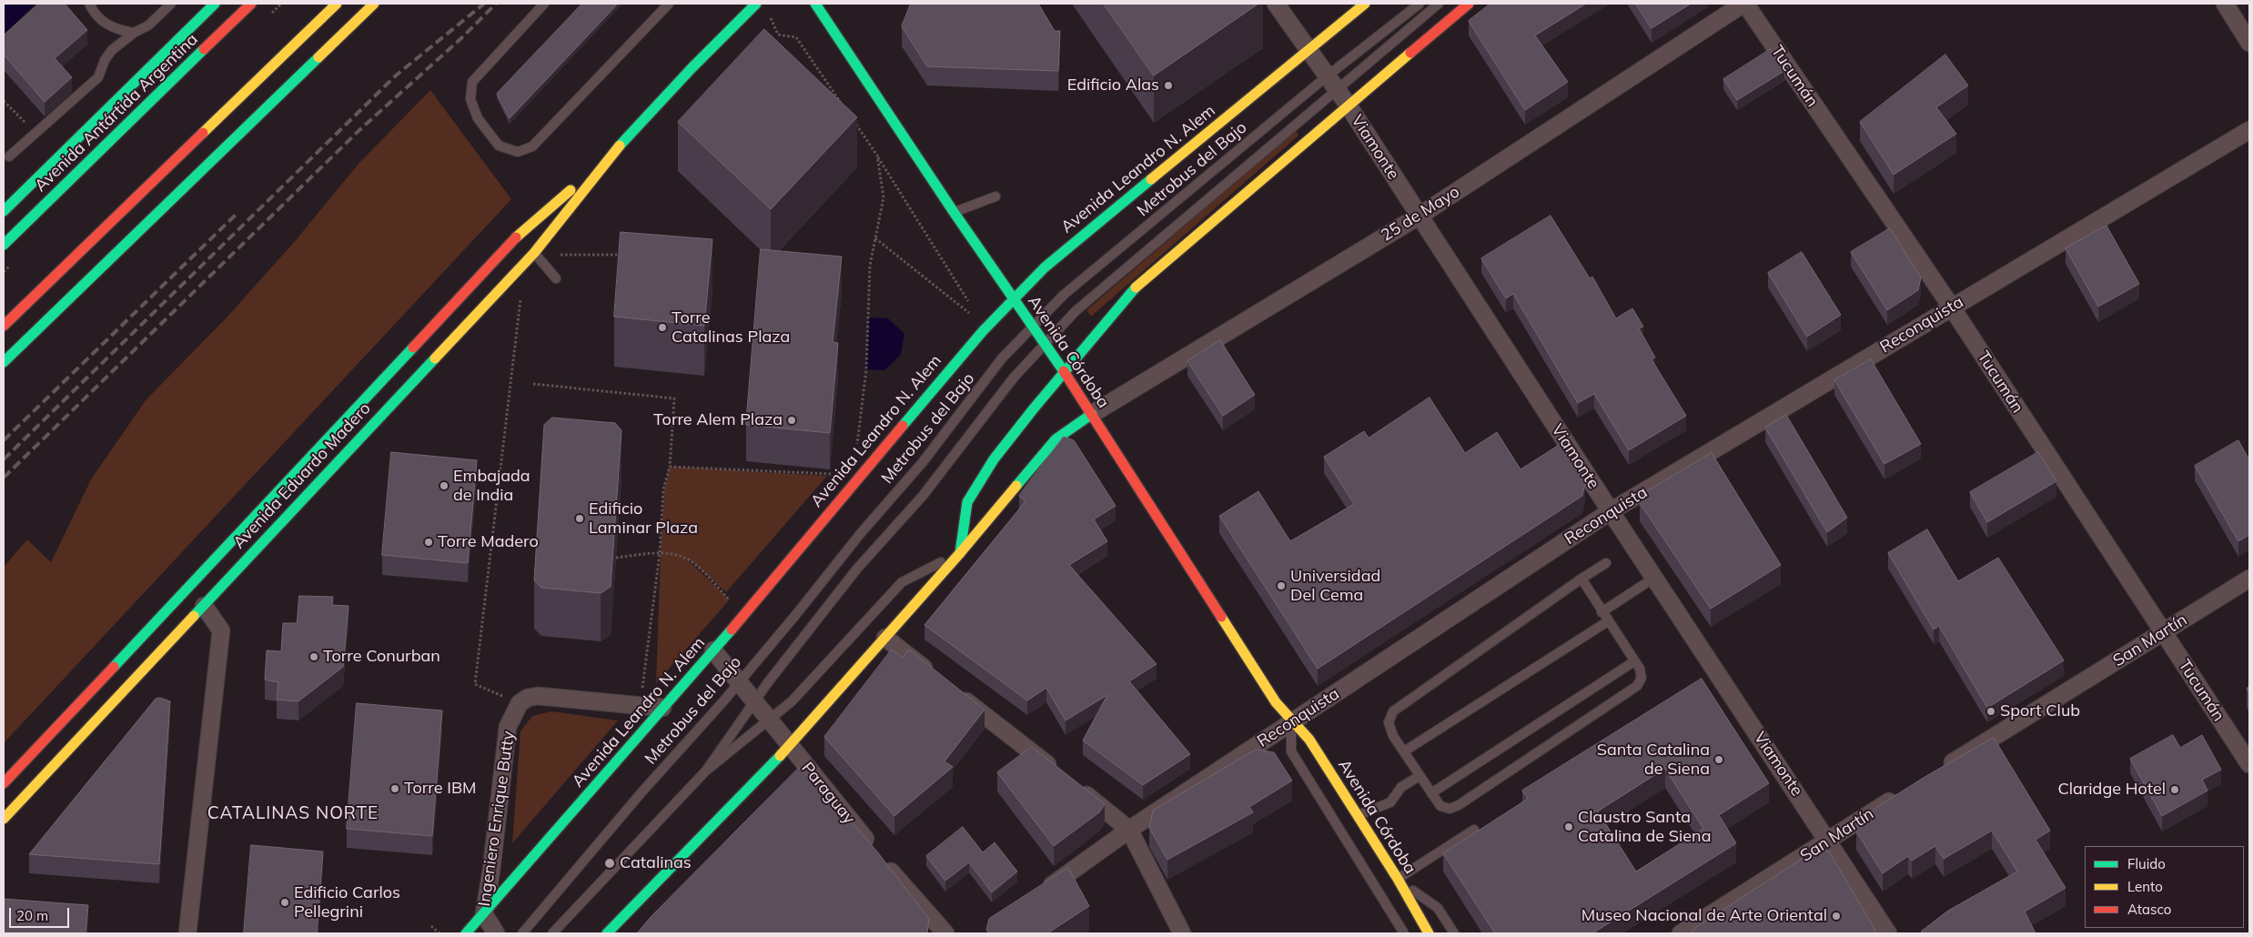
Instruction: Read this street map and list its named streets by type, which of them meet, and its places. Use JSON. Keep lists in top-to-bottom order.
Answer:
{
  "streets": {
    "main road": [
      "Avenida Antártida Argentina",
      "Avenida Leandro N. Alem",
      "Avenida Córdoba",
      "Avenida Eduardo Madero"
    ],
    "street": [
      "Tucumán",
      "Viamonte",
      "25 de Mayo",
      "Reconquista",
      "San Martín",
      "Paraguay",
      "Ingeniero Enrique Butty"
    ],
    "lane": ["Metrobus del Bajo"]
  },
  "crossings": [
    ["Tucumán", "25 de Mayo"],
    ["Tucumán", "Reconquista"],
    ["Tucumán", "San Martín"],
    ["Viamonte", "Avenida Leandro N. Alem"],
    ["Viamonte", "Metrobus del Bajo"],
    ["Viamonte", "25 de Mayo"],
    ["Viamonte", "Reconquista"],
    ["Viamonte", "San Martín"],
    ["Avenida Leandro N. Alem", "Avenida Córdoba"],
    ["Avenida Leandro N. Alem", "Paraguay"],
    ["Avenida Leandro N. Alem", "Ingeniero Enrique Butty"],
    ["Metrobus del Bajo", "Avenida Córdoba"],
    ["Metrobus del Bajo", "Paraguay"],
    ["25 de Mayo", "Avenida Córdoba"],
    ["Reconquista", "Avenida Córdoba"]
  ],
  "districts": ["CATALINAS NORTE"],
  "places": [
    "Edificio Alas",
    "Torre Catalinas Plaza",
    "Torre Alem Plaza",
    "Embajada de India",
    "Edificio Laminar Plaza",
    "Torre Madero",
    "Universidad Del Cema",
    "Torre Conurban",
    "Sport Club",
    "Santa Catalina de Siena",
    "Torre IBM",
    "Claridge Hotel",
    "Claustro Santa Catalina de Siena",
    "Catalinas",
    "Edificio Carlos Pellegrini",
    "Museo Nacional de Arte Oriental"
  ],
  "legend": ["Fluido", "Lento", "Atasco"],
  "scale_bar": "20 m"
}
